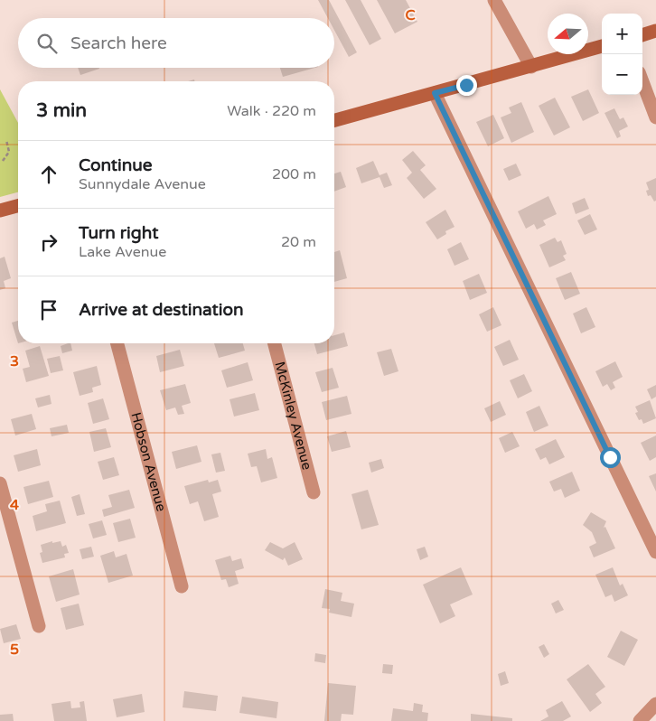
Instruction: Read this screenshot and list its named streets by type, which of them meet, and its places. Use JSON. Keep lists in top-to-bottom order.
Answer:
{
  "streets": {
    "street": ["McKinley Avenue", "Hobson Avenue"]
  },
  "north": "left",
  "page": {
    "map_buttons": ["+", "−"],
    "search": "Search here",
    "heading": ["3 min", "Walk · 220 m"],
    "list": [
      ["Continue", "Sunnydale Avenue", "200 m"],
      ["Turn right", "Lake Avenue", "20 m"],
      "Arrive at destination"
    ]
  },
  "grid": {
    "columns": ["C"],
    "rows": ["3", "4", "5"]
  }
}
